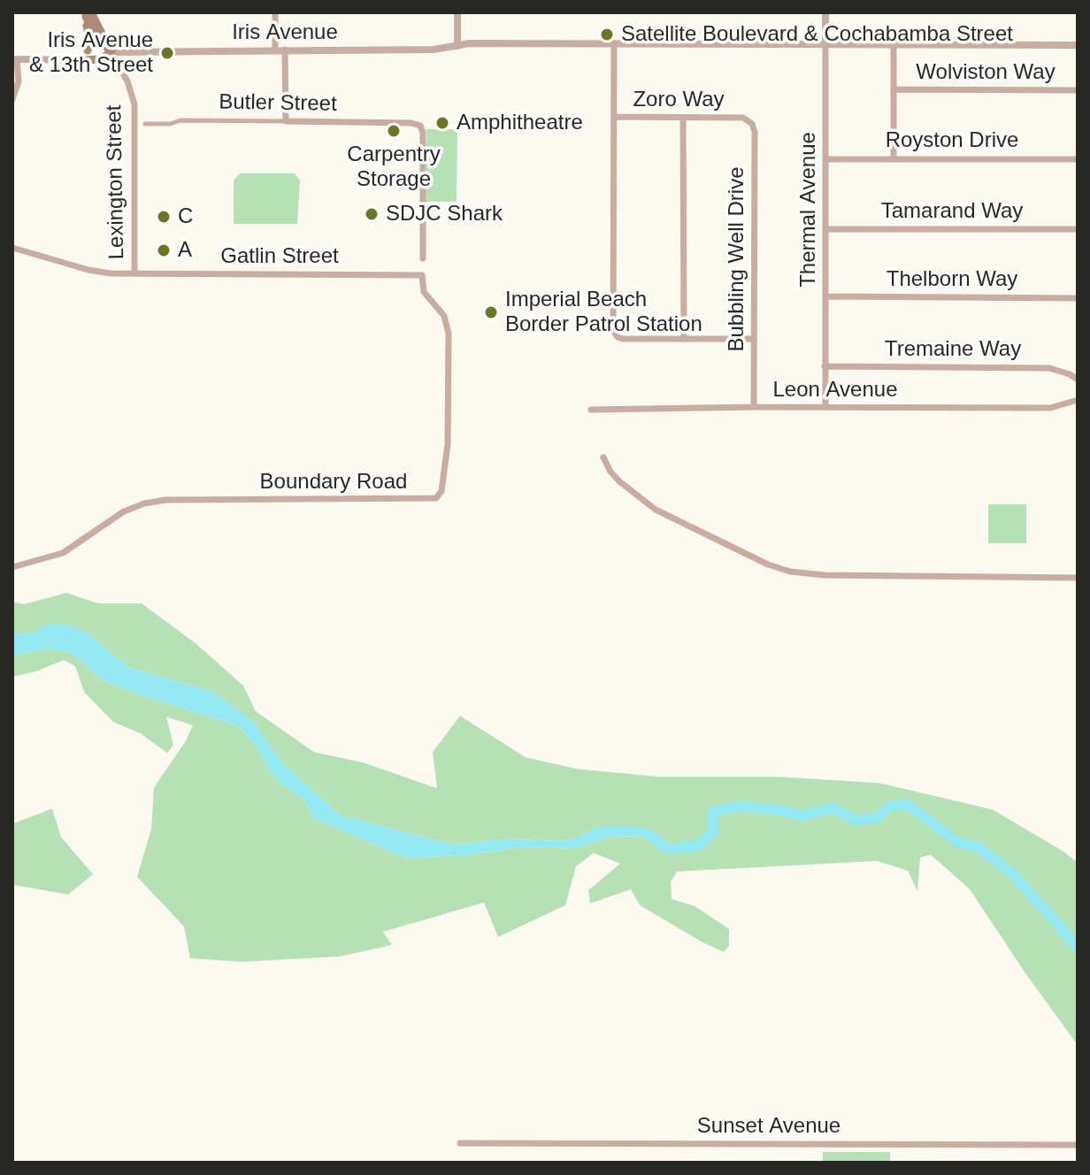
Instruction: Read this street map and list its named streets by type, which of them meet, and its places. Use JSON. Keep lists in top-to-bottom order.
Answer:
{
  "streets": {
    "street": [
      "Iris Avenue",
      "Wolviston Way",
      "Zoro Way",
      "Butler Street",
      "Royston Drive",
      "Lexington Street",
      "Thermal Avenue",
      "Tamarand Way",
      "Gatlin Street",
      "Bubbling Well Drive",
      "Thelborn Way",
      "Tremaine Way",
      "Leon Avenue",
      "Boundary Road",
      "Sunset Avenue"
    ]
  },
  "crossings": [
    ["Iris Avenue", "Lexington Street"],
    ["Iris Avenue", "Thermal Avenue"],
    ["Zoro Way", "Bubbling Well Drive"],
    ["Royston Drive", "Thermal Avenue"],
    ["Lexington Street", "Gatlin Street"],
    ["Thermal Avenue", "Tamarand Way"],
    ["Thermal Avenue", "Thelborn Way"],
    ["Thermal Avenue", "Tremaine Way"],
    ["Thermal Avenue", "Leon Avenue"],
    ["Gatlin Street", "Boundary Road"],
    ["Bubbling Well Drive", "Leon Avenue"]
  ],
  "places": [
    "Satellite Boulevard & Cochabamba Street",
    "Iris Avenue & 13th Street",
    "Amphitheatre",
    "Carpentry Storage",
    "SDJC Shark",
    "C",
    "A",
    "Imperial Beach Border Patrol Station"
  ]
}
